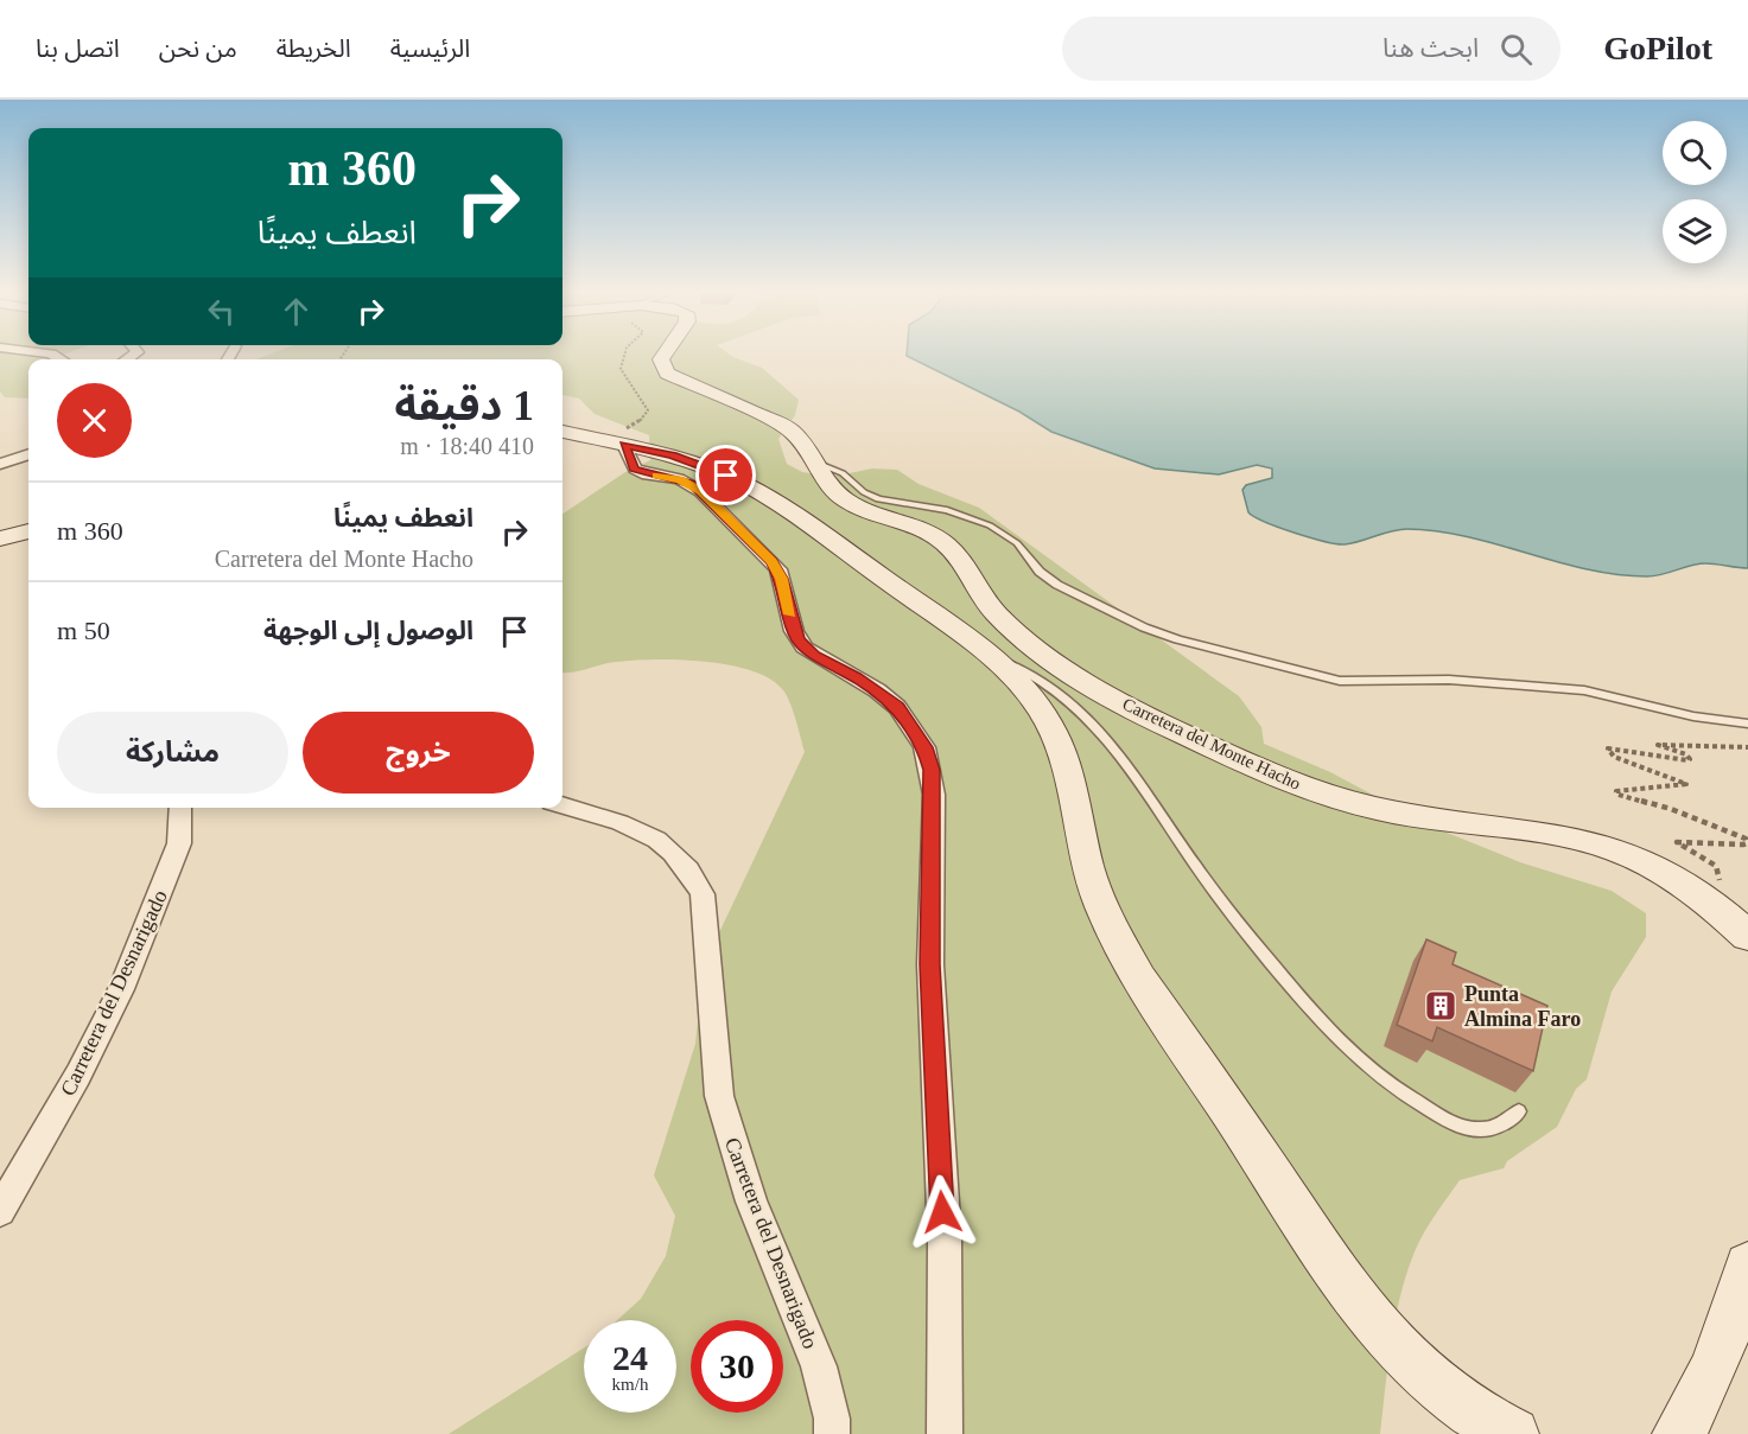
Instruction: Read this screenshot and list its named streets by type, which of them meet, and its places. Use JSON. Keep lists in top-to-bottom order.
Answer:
{
  "streets": {
    "main road": ["Carretera del Monte Hacho"],
    "street": ["Carretera del Desnarigado"]
  },
  "places": {
    "building": ["Punta Almina Faro"]
  },
  "page": {
    "header": "GoPilot",
    "search": "ابحث هنا",
    "nav": [
      "الرئيسية",
      "الخريطة",
      "من نحن",
      "اتصل بنا"
    ],
    "turn": ["360 m", "انعطف يمينًا"],
    "heading": ["1 دقيقة", "410 m · 18:40"],
    "list": [
      {
        "name": "انعطف يمينًا",
        "note": "Carretera del Monte Hacho",
        "value": "360 m"
      },
      {
        "name": "الوصول إلى الوجهة",
        "value": "50 m"
      }
    ],
    "buttons": ["خروج", "مشاركة"],
    "speed": "24 km/h",
    "limit": "30"
  }
}
